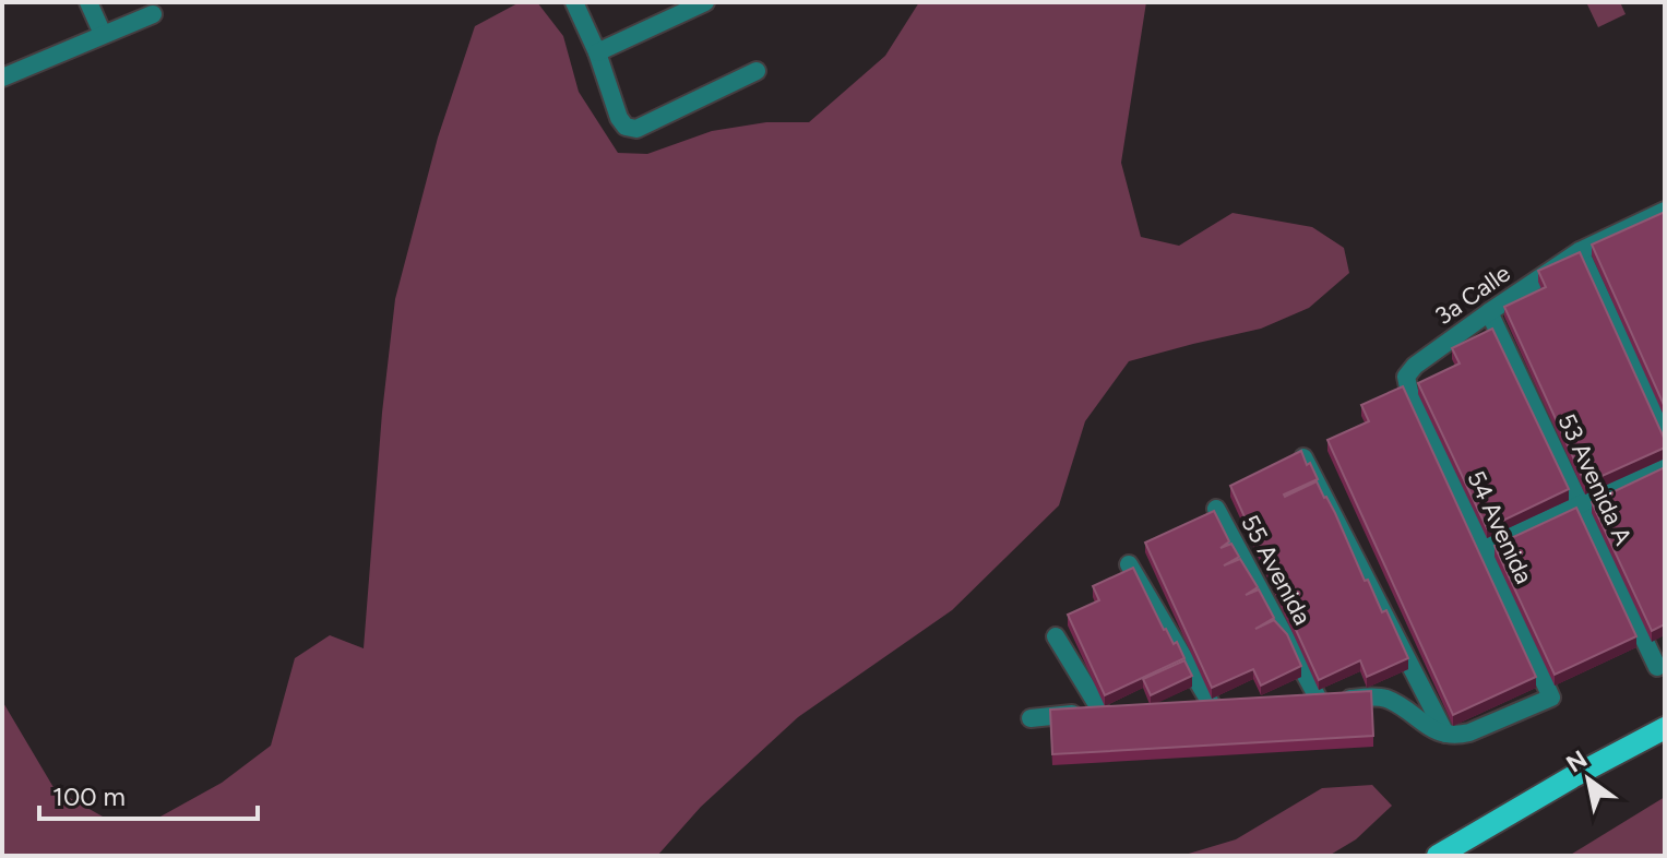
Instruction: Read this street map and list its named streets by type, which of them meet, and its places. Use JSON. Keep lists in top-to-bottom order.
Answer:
{
  "streets": {
    "street": [
      "3a Calle",
      "53 Avenida A",
      "54 Avenida",
      "55 Avenida"
    ]
  },
  "crossings": [
    ["3a Calle", "53 Avenida A"],
    ["3a Calle", "54 Avenida"],
    ["54 Avenida", "55 Avenida"]
  ],
  "scale_bar": "100 m",
  "north": "top left"
}
